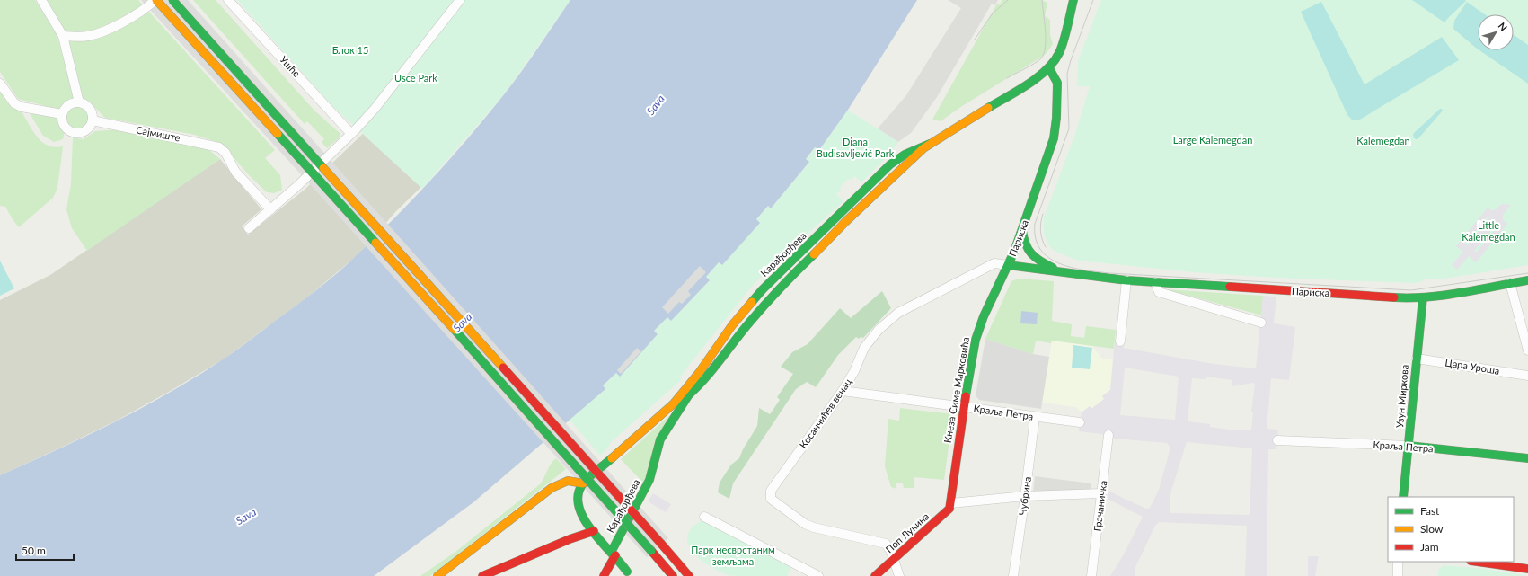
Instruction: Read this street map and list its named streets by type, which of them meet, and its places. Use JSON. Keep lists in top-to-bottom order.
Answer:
{
  "streets": {
    "main road": [
      "Париска",
      "Карађорђева",
      "Кнеза Симе Марковића",
      "Узун Миркова",
      "Краља Петра",
      "Поп Лукина"
    ],
    "street": [
      "Ушће",
      "Сајмиште",
      "Цара Уроша",
      "Косанчићев венац",
      "Чубрина",
      "Грачаничка"
    ]
  },
  "crossings": [
    ["Париска", "Карађорђева"],
    ["Париска", "Кнеза Симе Марковића"],
    ["Париска", "Узун Миркова"],
    ["Париска", "Косанчићев венац"],
    ["Цара Уроша", "Узун Миркова"],
    ["Кнеза Симе Марковића", "Краља Петра"],
    ["Кнеза Симе Марковића", "Косанчићев венац"],
    ["Кнеза Симе Марковића", "Поп Лукина"],
    ["Узун Миркова", "Краља Петра"],
    ["Краља Петра", "Косанчићев венац"],
    ["Краља Петра", "Чубрина"],
    ["Косанчићев венац", "Поп Лукина"]
  ],
  "water": ["Sava"],
  "parks": [
    "Блок 15",
    "Usce Park",
    "Large Kalemegdan",
    "Kalemegdan",
    "Diana Budisavljević Park",
    "Little Kalemegdan",
    "Парк несврстаним земљама"
  ],
  "legend": ["Fast", "Slow", "Jam"],
  "scale_bar": "50 m",
  "north": "top right"
}
